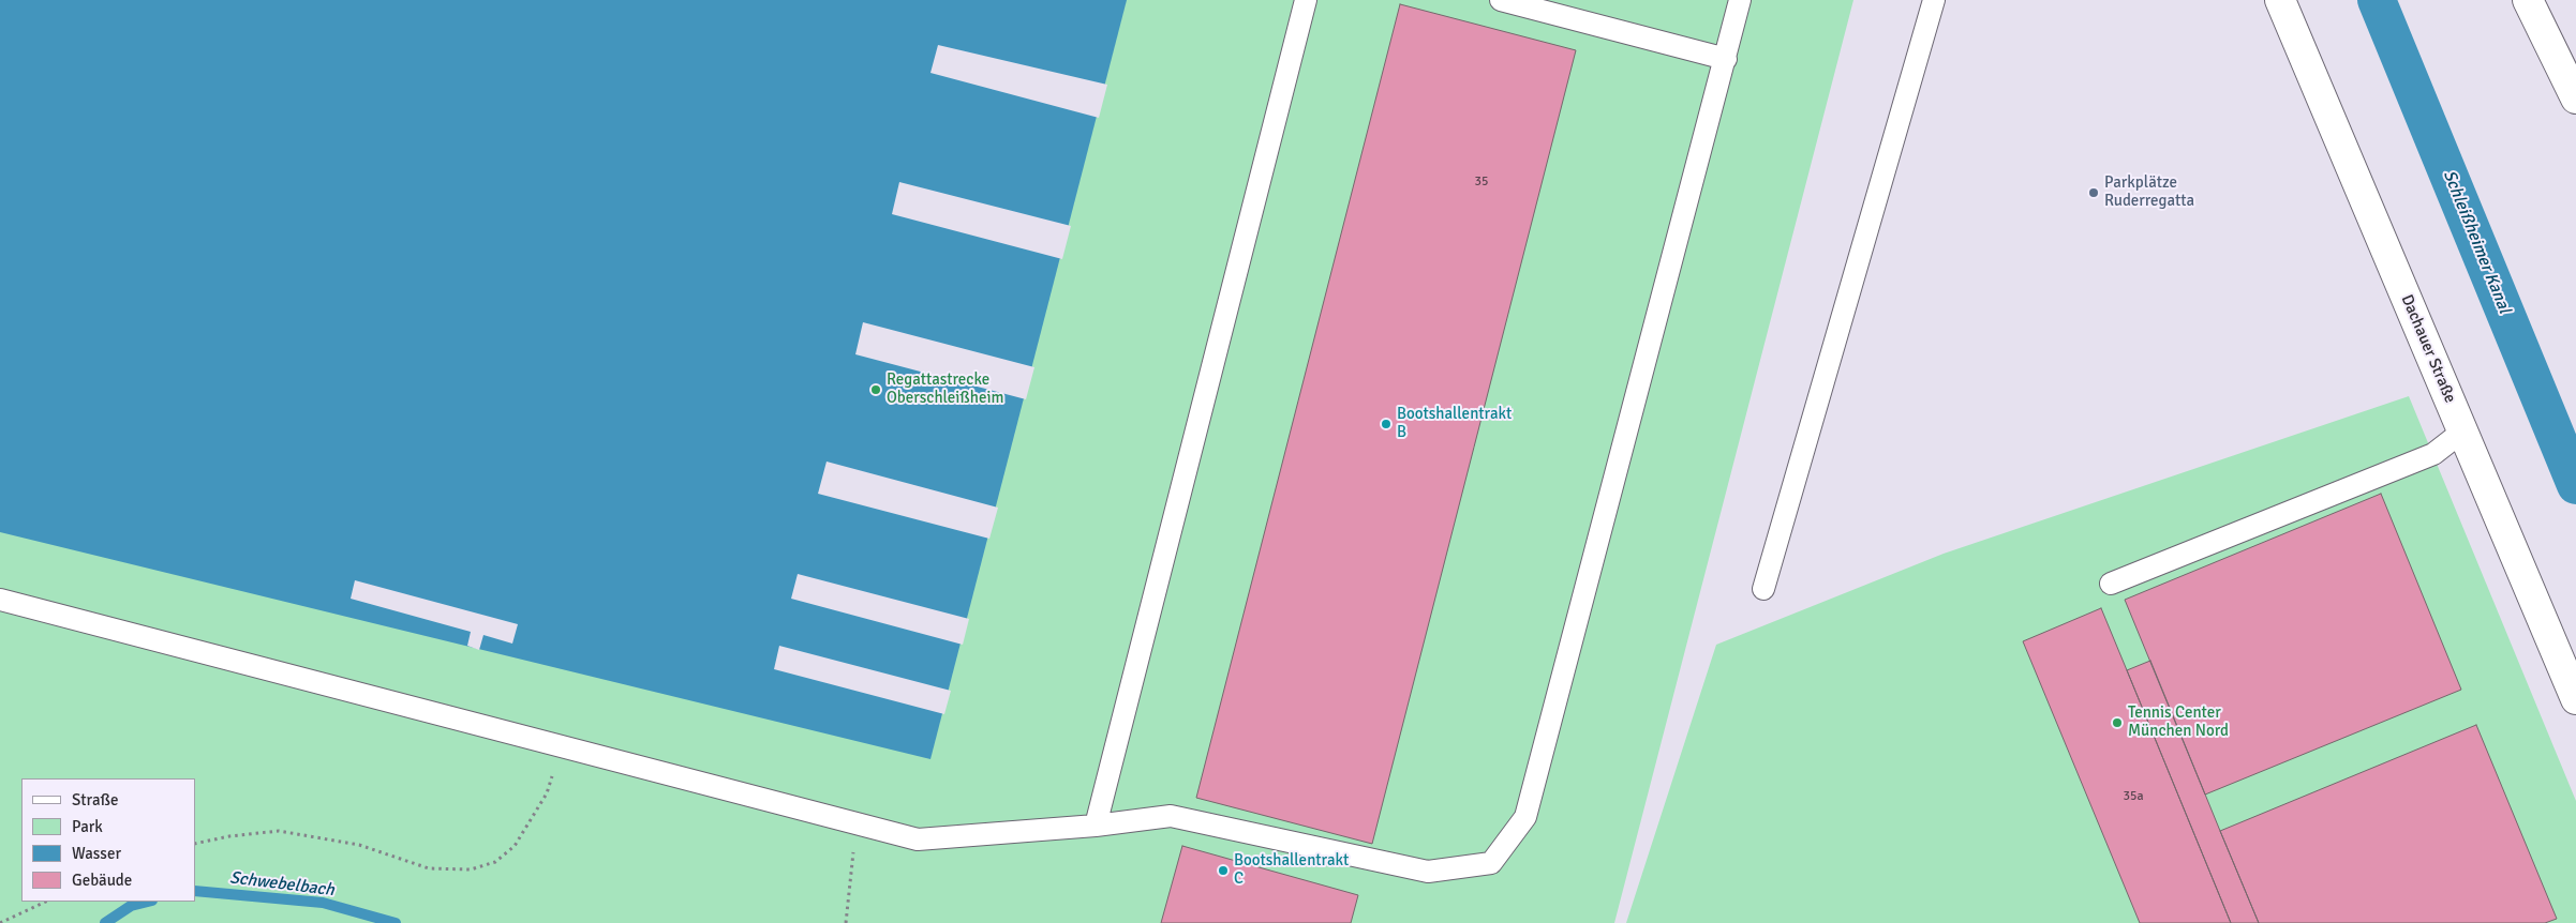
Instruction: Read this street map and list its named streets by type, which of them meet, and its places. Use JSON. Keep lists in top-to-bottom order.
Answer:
{
  "streets": {
    "street": ["Dachauer Straße"]
  },
  "water": ["Schleißheimer Kanal", "Schwebelbach"],
  "places": [
    "Parkplätze Ruderregatta",
    "Regattastrecke Oberschleißheim",
    "Bootshallentrakt B",
    "Tennis Center München Nord",
    "Bootshallentrakt C"
  ],
  "house_numbers": ["35", "35a"],
  "legend": [
    "Straße",
    "Park",
    "Wasser",
    "Gebäude"
  ]
}
